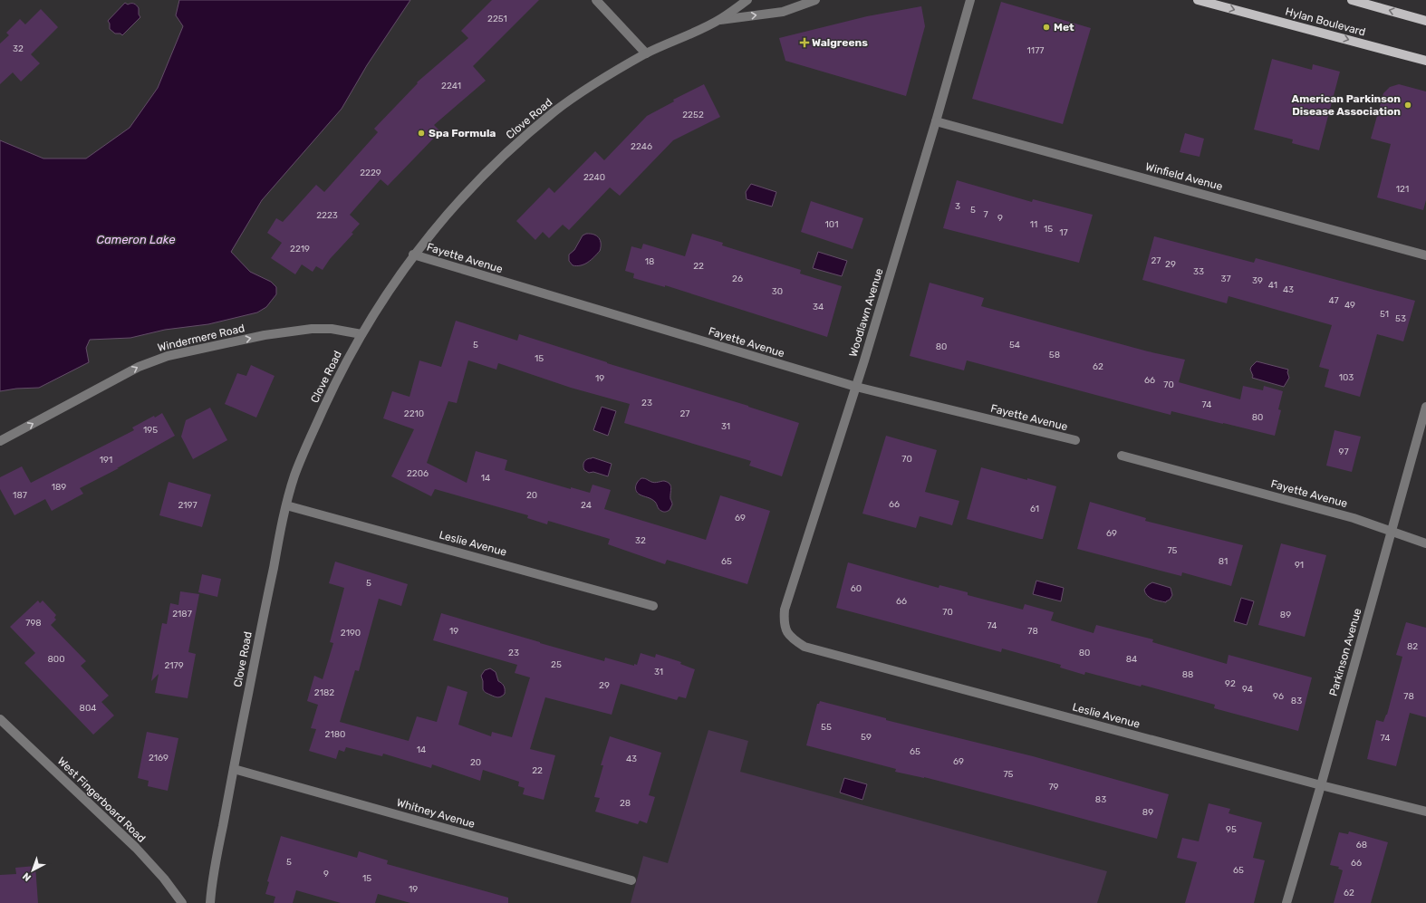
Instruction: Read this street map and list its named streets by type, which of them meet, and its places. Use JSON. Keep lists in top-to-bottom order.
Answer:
{
  "streets": {
    "main road": ["Hylan Boulevard"],
    "street": [
      "Clove Road",
      "Winfield Avenue",
      "Fayette Avenue",
      "Woodlawn Avenue",
      "Windermere Road",
      "Leslie Avenue",
      "Parkinson Avenue",
      "West Fingerboard Road",
      "Whitney Avenue"
    ]
  },
  "crossings": [
    ["Clove Road", "Fayette Avenue"],
    ["Clove Road", "Windermere Road"],
    ["Clove Road", "Leslie Avenue"],
    ["Clove Road", "Whitney Avenue"],
    ["Winfield Avenue", "Woodlawn Avenue"],
    ["Fayette Avenue", "Woodlawn Avenue"],
    ["Fayette Avenue", "Parkinson Avenue"],
    ["Woodlawn Avenue", "Leslie Avenue"],
    ["Leslie Avenue", "Parkinson Avenue"]
  ],
  "one_way": ["Windermere Road"],
  "water": ["Cameron Lake"],
  "places": {
    "other": ["Met", "American Parkinson Disease Association", "Spa Formula"],
    "health": ["Walgreens"]
  },
  "house_numbers": [
    "2251",
    "32",
    "1177",
    "2241",
    "2252",
    "2246",
    "2229",
    "2240",
    "121",
    "3",
    "5",
    "7",
    "2223",
    "9",
    "101",
    "11",
    "15",
    "17",
    "2219",
    "27",
    "18",
    "29",
    "22",
    "33",
    "26",
    "37",
    "39",
    "41",
    "43",
    "30",
    "47",
    "49",
    "34",
    "51",
    "53",
    "5",
    "54",
    "80",
    "58",
    "15",
    "62",
    "103",
    "19",
    "66",
    "70",
    "23",
    "74",
    "2210",
    "27",
    "80",
    "31",
    "195",
    "97",
    "70",
    "191",
    "2206",
    "14",
    "189",
    "187",
    "20",
    "66",
    "2197",
    "24",
    "61",
    "69",
    "69",
    "32",
    "75",
    "65",
    "81",
    "91",
    "5",
    "60",
    "66",
    "70",
    "2187",
    "89",
    "798",
    "74",
    "19",
    "78",
    "2190",
    "82",
    "23",
    "80",
    "800",
    "84",
    "25",
    "2179",
    "31",
    "88",
    "92",
    "29",
    "94",
    "2182",
    "96",
    "78",
    "83",
    "804",
    "55",
    "2180",
    "59",
    "74",
    "14",
    "65",
    "2169",
    "43",
    "69",
    "20",
    "22",
    "75",
    "79",
    "83",
    "28",
    "89",
    "95",
    "68",
    "5",
    "66",
    "65",
    "9",
    "15",
    "19",
    "62"
  ],
  "north": "bottom left"
}
